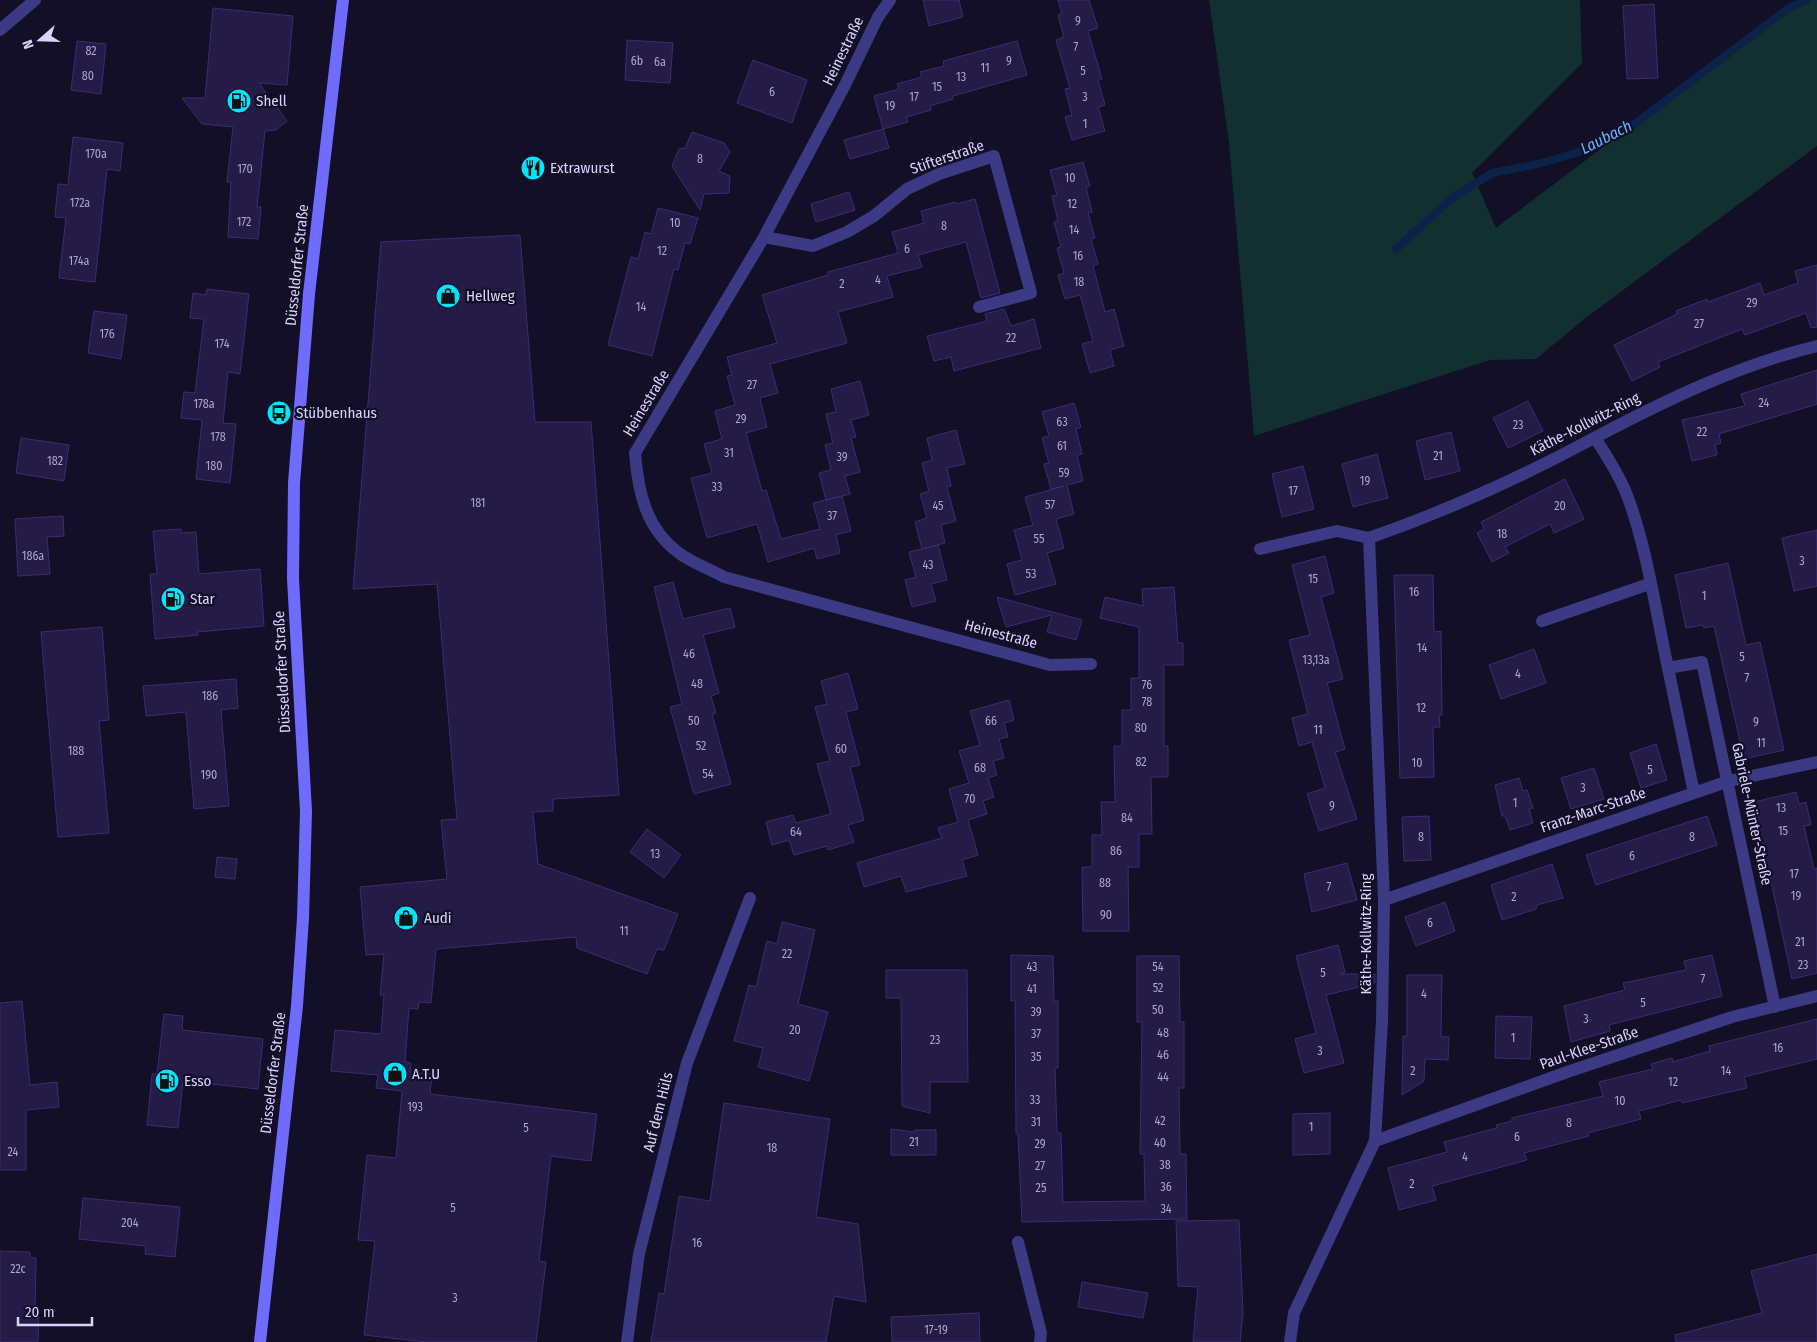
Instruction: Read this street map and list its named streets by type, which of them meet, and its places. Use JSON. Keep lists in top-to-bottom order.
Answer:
{
  "streets": {
    "main road": ["Düsseldorfer Straße"],
    "street": [
      "Heinestraße",
      "Stifterstraße",
      "Käthe-Kollwitz-Ring",
      "Franz-Marc-Straße",
      "Gabriele-Münter-Straße",
      "Paul-Klee-Straße",
      "Auf dem Hüls"
    ]
  },
  "crossings": [
    ["Heinestraße", "Stifterstraße"],
    ["Käthe-Kollwitz-Ring", "Franz-Marc-Straße"],
    ["Käthe-Kollwitz-Ring", "Paul-Klee-Straße"],
    ["Franz-Marc-Straße", "Gabriele-Münter-Straße"],
    ["Gabriele-Münter-Straße", "Paul-Klee-Straße"]
  ],
  "water": ["Laubach"],
  "places": {
    "fuel station": ["Shell", "Star", "Esso"],
    "restaurant": ["Extrawurst"],
    "shop": ["Hellweg", "Audi", "A.T.U"],
    "bus stop": ["Stübbenhaus"]
  },
  "house_numbers": [
    "9",
    "7",
    "82",
    "6b",
    "9",
    "6a",
    "11",
    "5",
    "80",
    "13",
    "15",
    "6",
    "17",
    "3",
    "19",
    "1",
    "170a",
    "8",
    "170",
    "10",
    "172a",
    "12",
    "172",
    "10",
    "8",
    "14",
    "6",
    "12",
    "16",
    "174a",
    "4",
    "18",
    "2",
    "29",
    "14",
    "27",
    "176",
    "22",
    "174",
    "27",
    "24",
    "178a",
    "29",
    "63",
    "23",
    "22",
    "178",
    "61",
    "31",
    "21",
    "39",
    "182",
    "180",
    "59",
    "19",
    "33",
    "17",
    "181",
    "57",
    "45",
    "20",
    "37",
    "18",
    "55",
    "186a",
    "3",
    "43",
    "53",
    "15",
    "16",
    "1",
    "14",
    "46",
    "5",
    "13,13a",
    "4",
    "7",
    "48",
    "76",
    "186",
    "78",
    "12",
    "50",
    "66",
    "9",
    "80",
    "11",
    "11",
    "52",
    "60",
    "188",
    "82",
    "10",
    "68",
    "5",
    "54",
    "190",
    "3",
    "70",
    "1",
    "9",
    "13",
    "84",
    "15",
    "64",
    "8",
    "8",
    "86",
    "13",
    "6",
    "17",
    "88",
    "7",
    "19",
    "2",
    "90",
    "6",
    "11",
    "21",
    "22",
    "23",
    "43",
    "54",
    "5",
    "7",
    "52",
    "41",
    "4",
    "5",
    "50",
    "39",
    "3",
    "20",
    "48",
    "37",
    "1",
    "23",
    "16",
    "3",
    "46",
    "35",
    "2",
    "14",
    "44",
    "12",
    "33",
    "10",
    "193",
    "42",
    "31",
    "8",
    "1",
    "5",
    "6",
    "21",
    "40",
    "29",
    "18",
    "24",
    "4",
    "38",
    "27",
    "2",
    "36",
    "25",
    "5",
    "34",
    "204",
    "16",
    "22c",
    "3",
    "17-19"
  ],
  "scale_bar": "20 m",
  "north": "left"
}
